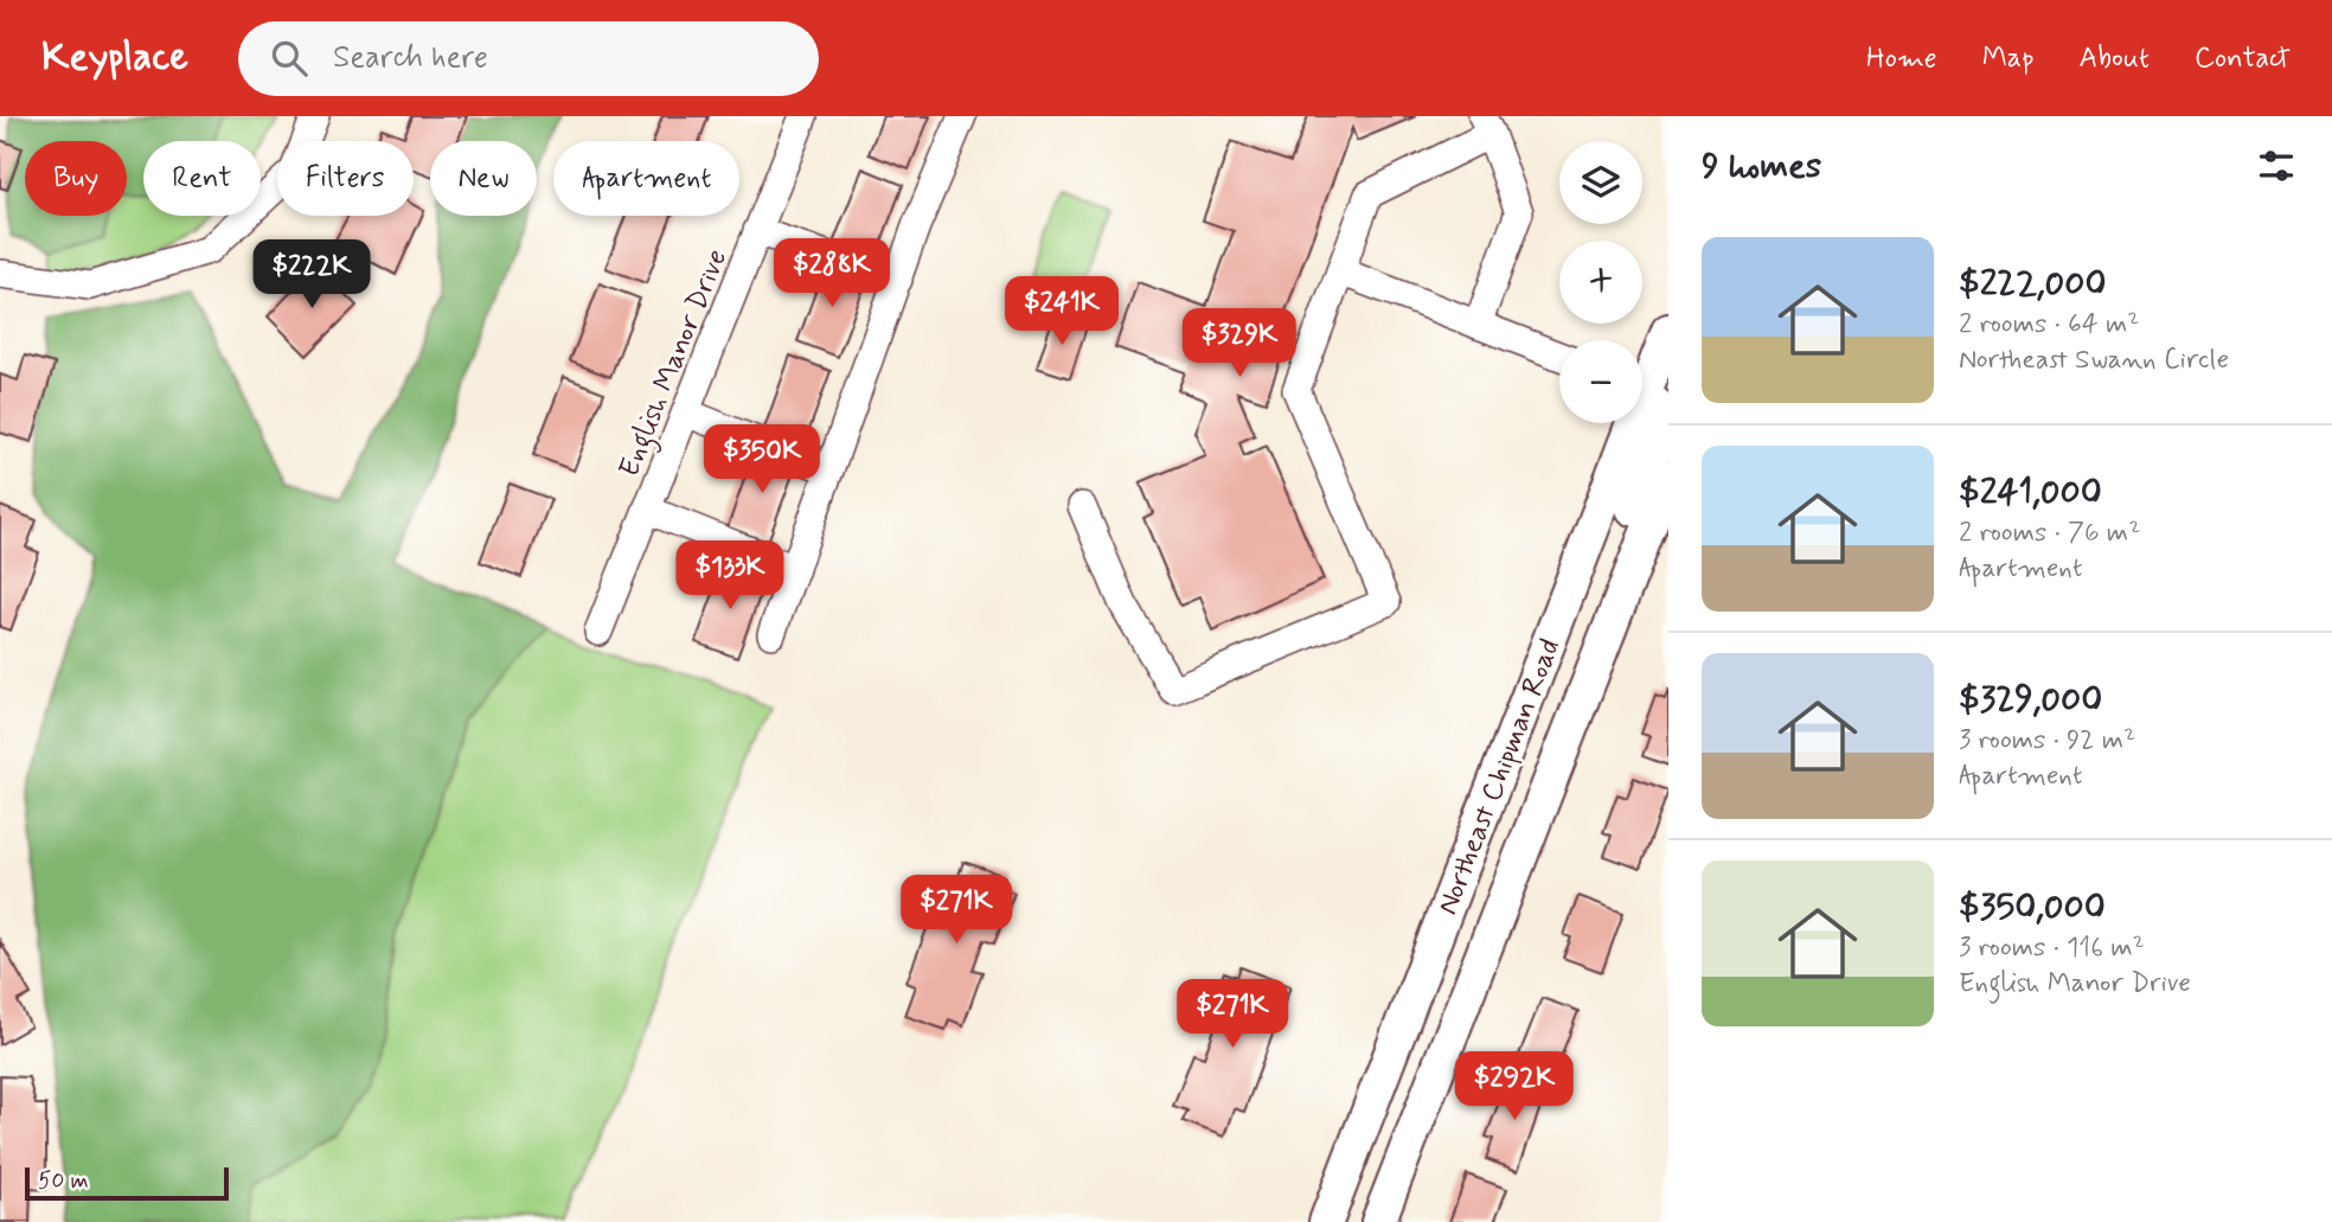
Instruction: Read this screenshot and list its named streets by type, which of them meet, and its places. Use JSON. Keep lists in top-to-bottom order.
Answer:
{
  "streets": {
    "main road": ["Northeast Chipman Road"],
    "street": ["English Manor Drive"]
  },
  "scale_bar": "50 m",
  "page": {
    "header": "Keyplace",
    "search": "Search here",
    "nav": [
      "Home",
      "Map",
      "About",
      "Contact"
    ],
    "heading": "9 homes",
    "map_buttons": ["+", "−"],
    "chip": [
      "Buy",
      "Rent",
      "Filters",
      "New",
      "Apartment"
    ],
    "list": [
      {
        "name": "$222,000",
        "note": "2 rooms · 64 m² · Northeast Swann Circle"
      },
      {
        "name": "$241,000",
        "note": "2 rooms · 76 m² · Apartment"
      },
      {
        "name": "$329,000",
        "note": "3 rooms · 92 m² · Apartment"
      },
      {
        "name": "$350,000",
        "note": "3 rooms · 116 m² · English Manor Drive"
      }
    ],
    "price": [
      "$288K",
      "$222K",
      "$241K",
      "$329K",
      "$350K",
      "$133K",
      "$271K",
      "$271K",
      "$292K"
    ],
    "scale": "50 m"
  }
}
